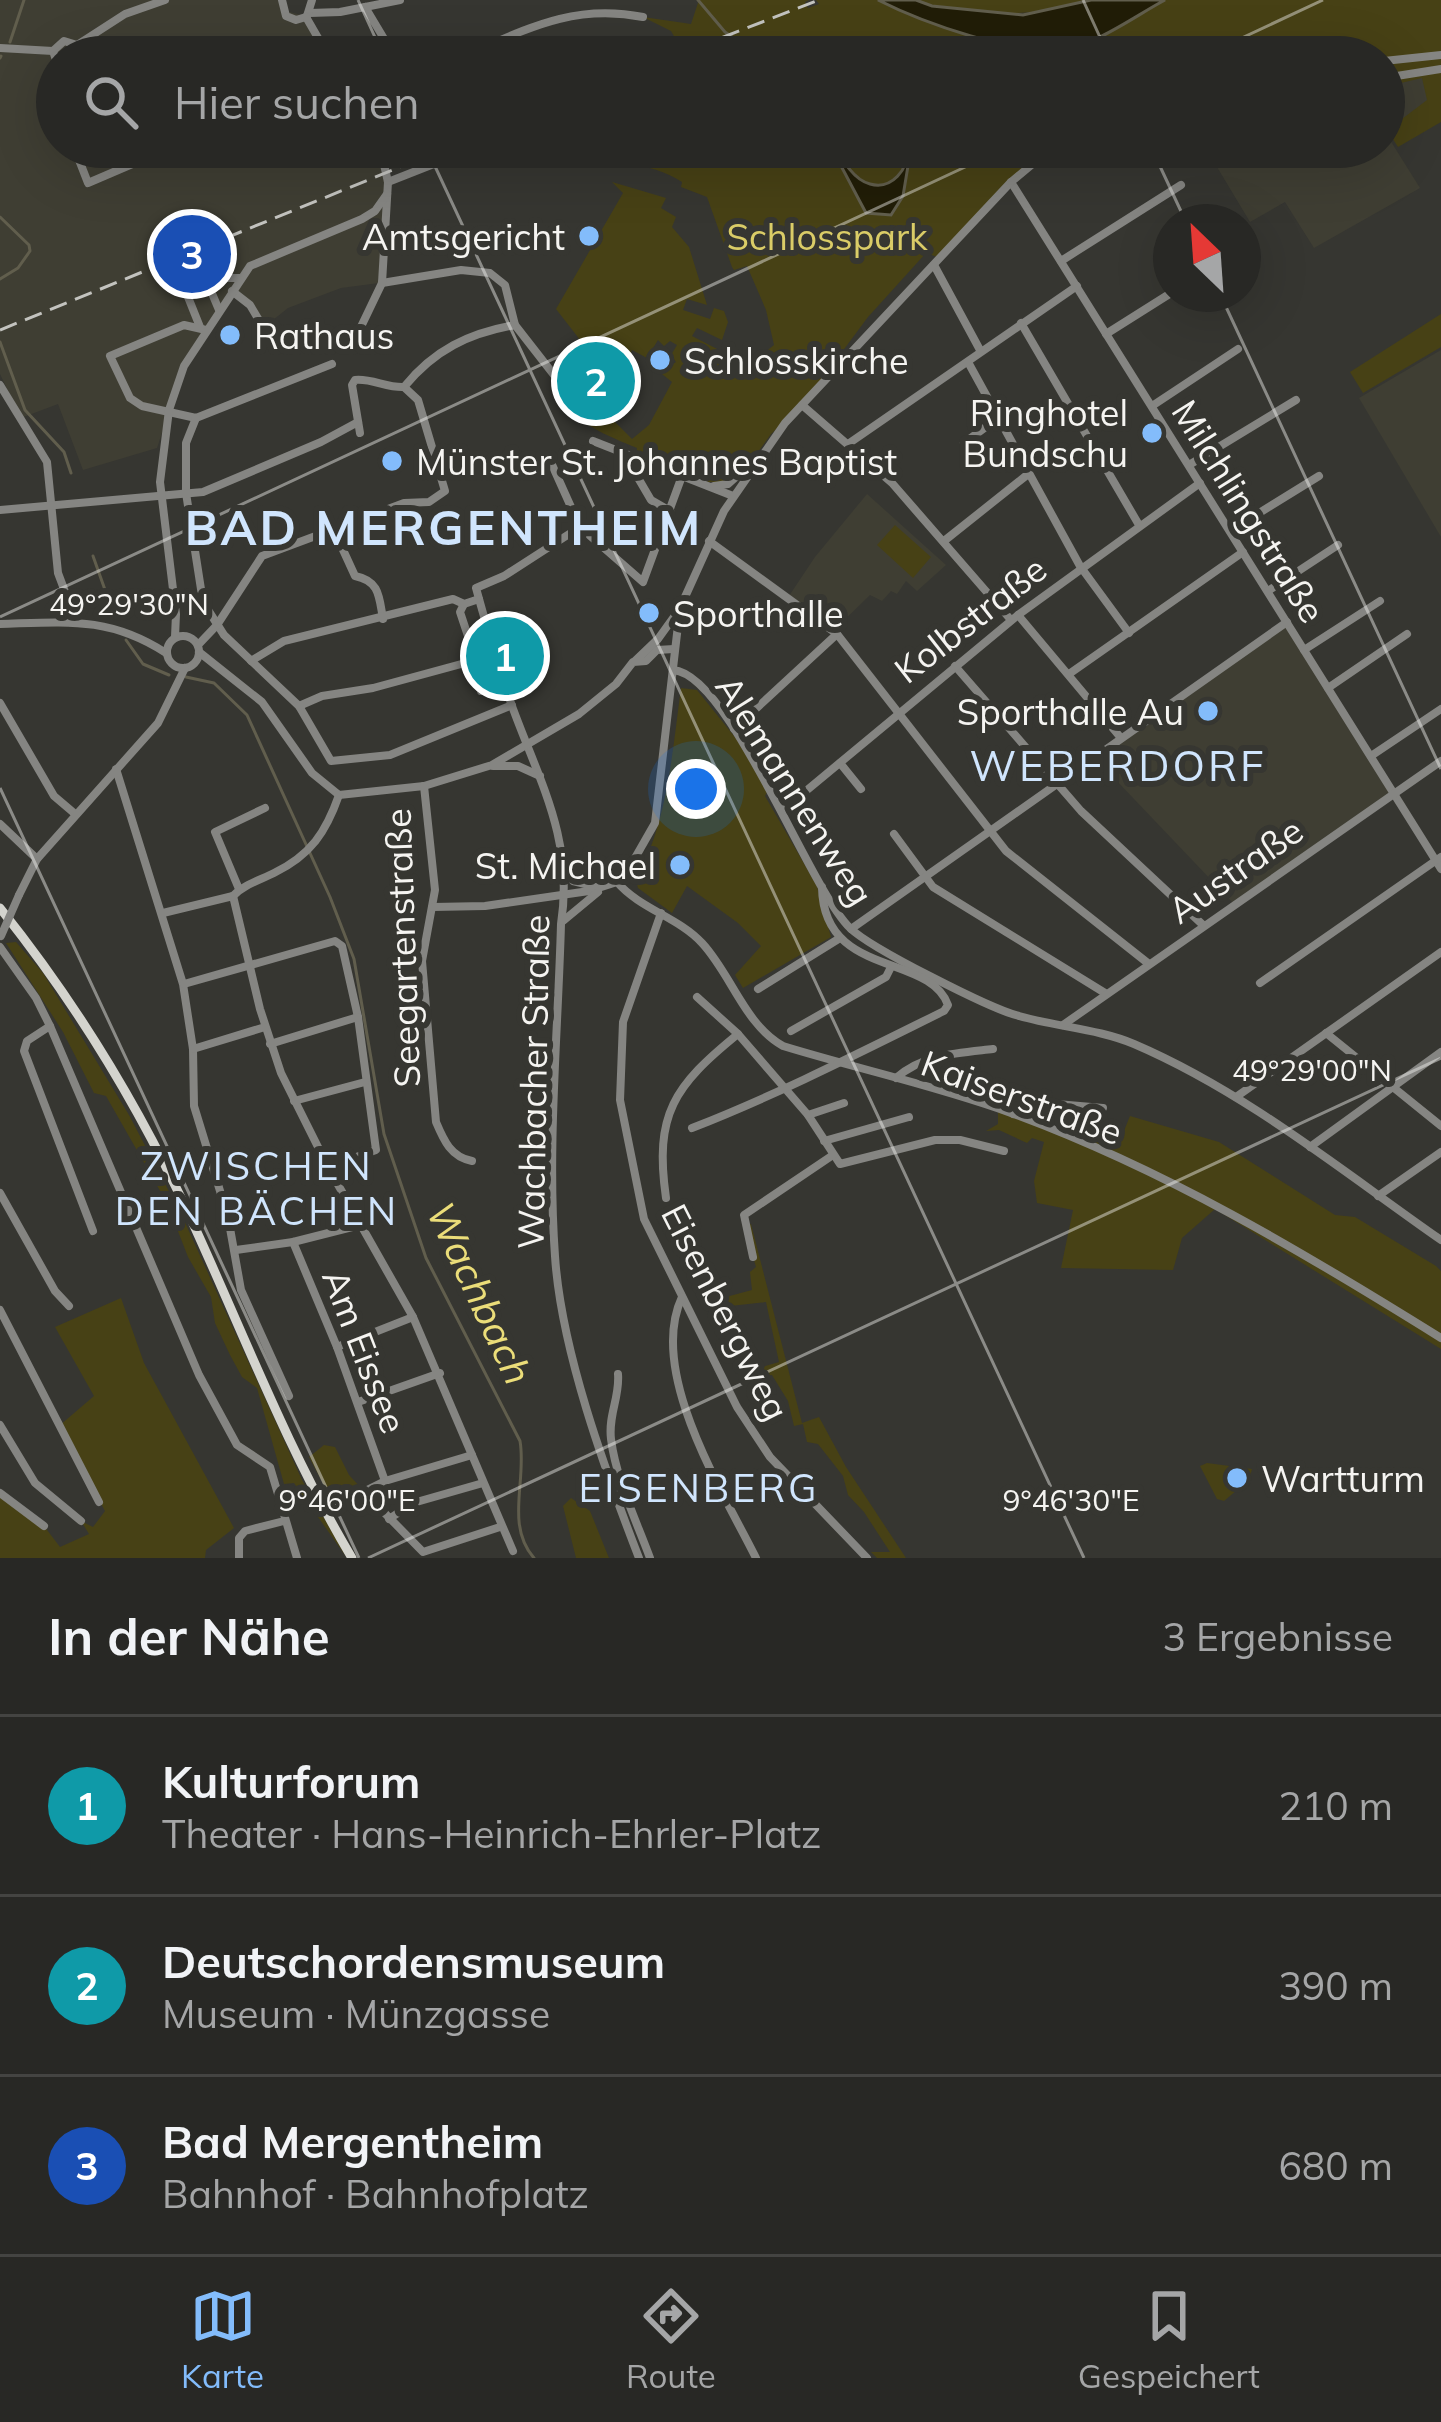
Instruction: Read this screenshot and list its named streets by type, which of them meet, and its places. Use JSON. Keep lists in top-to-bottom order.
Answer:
{
  "streets": {
    "street": [
      "Milchlingstraße",
      "Kolbstraße",
      "Alemannenweg",
      "Austraße",
      "Seegartenstraße",
      "Wachbacher Straße",
      "Kaiserstraße",
      "Eisenbergweg",
      "Am Eissee"
    ]
  },
  "crossings": [
    ["Milchlingstraße", "Kolbstraße"],
    ["Milchlingstraße", "Austraße"],
    ["Kolbstraße", "Alemannenweg"],
    ["Alemannenweg", "Austraße"],
    ["Kaiserstraße", "Eisenbergweg"]
  ],
  "districts": [
    "BAD MERGENTHEIM",
    "WEBERDORF",
    "ZWISCHEN DEN BÄCHEN",
    "EISENBERG"
  ],
  "water": ["Wachbach"],
  "parks": ["Schlosspark"],
  "places": [
    "Amtsgericht",
    "Rathaus",
    "Schlosskirche",
    "Ringhotel Bundschu",
    "Münster St. Johannes Baptist",
    "Sporthalle",
    "Sporthalle Au",
    "St. Michael",
    "Wartturm"
  ],
  "north": "top left",
  "page": {
    "search": "Hier suchen",
    "pins": ["3", "2", "1"],
    "heading": ["In der Nähe", "3 Ergebnisse"],
    "list": [
      {
        "mark": "1",
        "name": "Kulturforum",
        "note": "Theater · Hans-Heinrich-Ehrler-Platz",
        "value": "210 m"
      },
      {
        "mark": "2",
        "name": "Deutschordensmuseum",
        "note": "Museum · Münzgasse",
        "value": "390 m"
      },
      {
        "mark": "3",
        "name": "Bad Mergentheim",
        "note": "Bahnhof · Bahnhofplatz",
        "value": "680 m"
      }
    ],
    "nav": ["Karte", "Route", "Gespeichert"]
  },
  "coordinates": [
    "49°29'30\"N",
    "49°29'00\"N",
    "9°46'00\"E",
    "9°46'30\"E"
  ]
}
